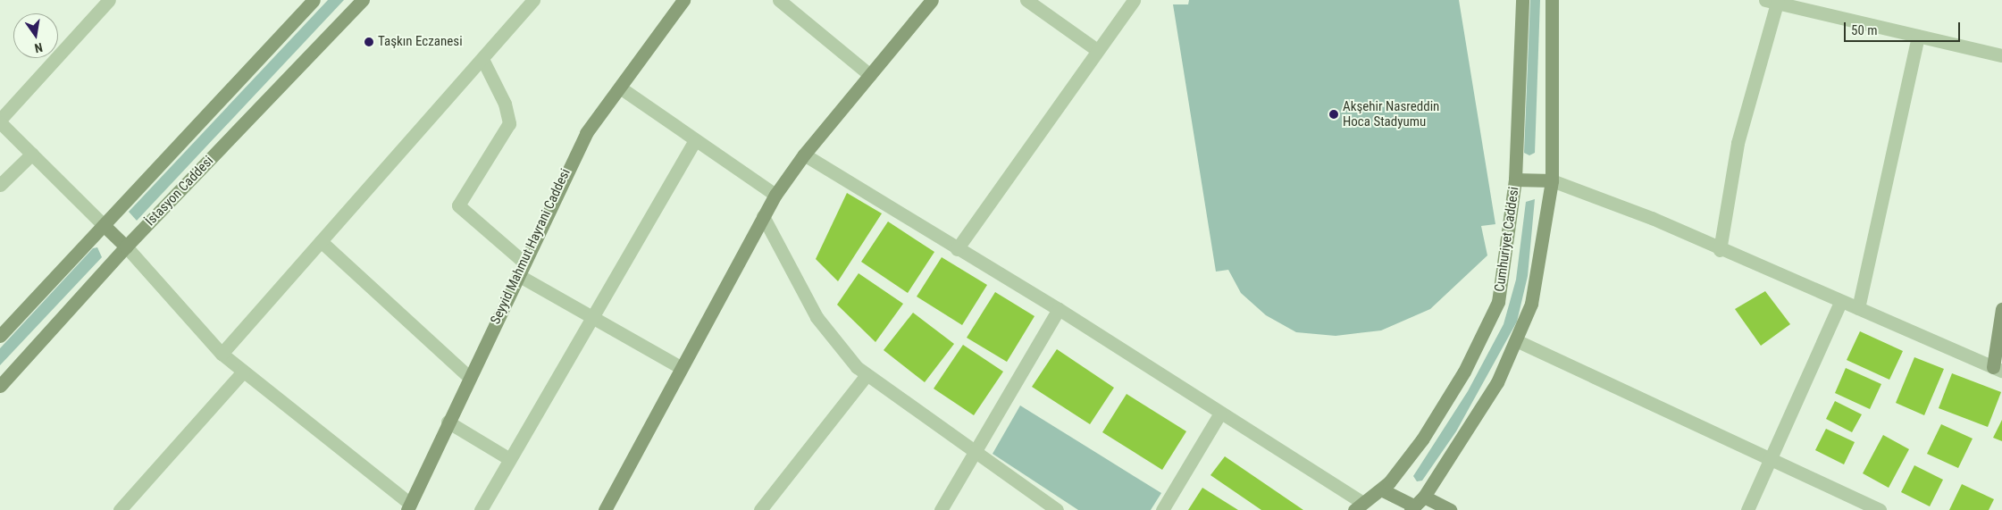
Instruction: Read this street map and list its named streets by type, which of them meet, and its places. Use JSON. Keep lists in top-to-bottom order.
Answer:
{
  "streets": {
    "main road": ["İstasyon Caddesi", "Cumhuriyet Caddesi", "Seyyid Mahmut Hayrani Caddesi"]
  },
  "places": ["Taşkın Eczanesi", "Akşehir Nasreddin Hoca Stadyumu"],
  "scale_bar": "50 m",
  "north": "bottom"
}
